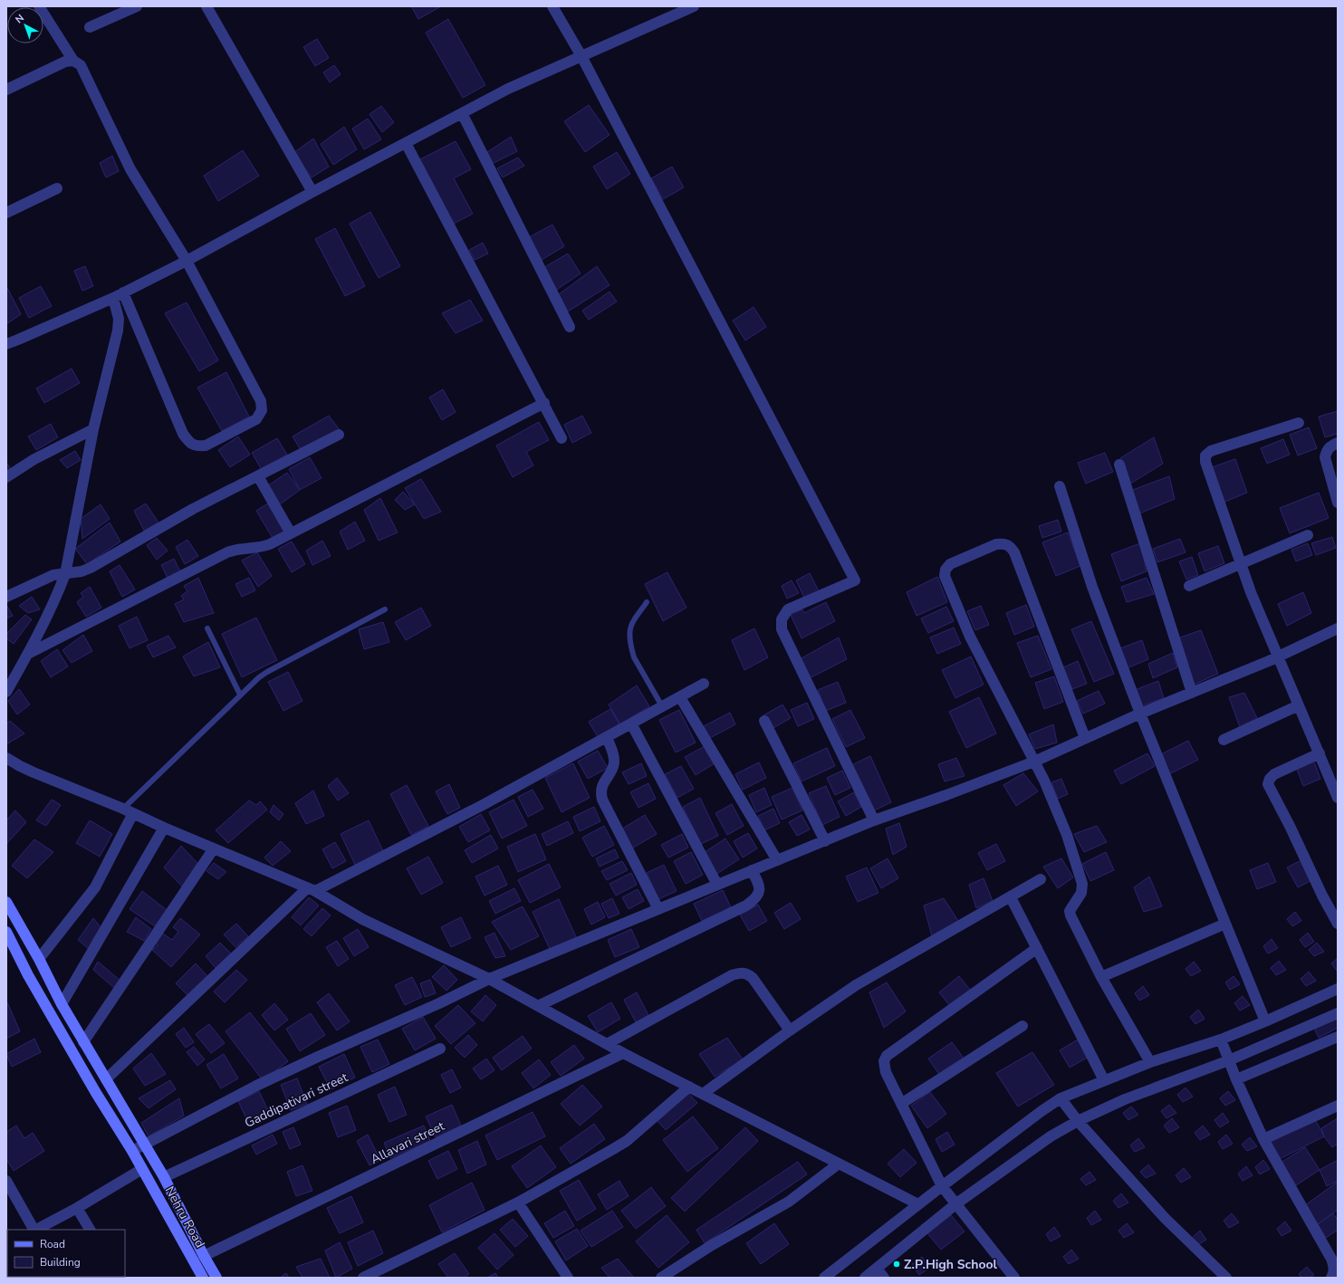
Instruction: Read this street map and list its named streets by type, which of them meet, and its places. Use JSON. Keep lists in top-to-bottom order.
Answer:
{
  "streets": {
    "main road": ["Nehru Road"],
    "street": ["Gaddipativari street", "Allavari street"]
  },
  "places": ["Z.P.High School"],
  "legend": ["Road", "Building"],
  "north": "top left"
}
